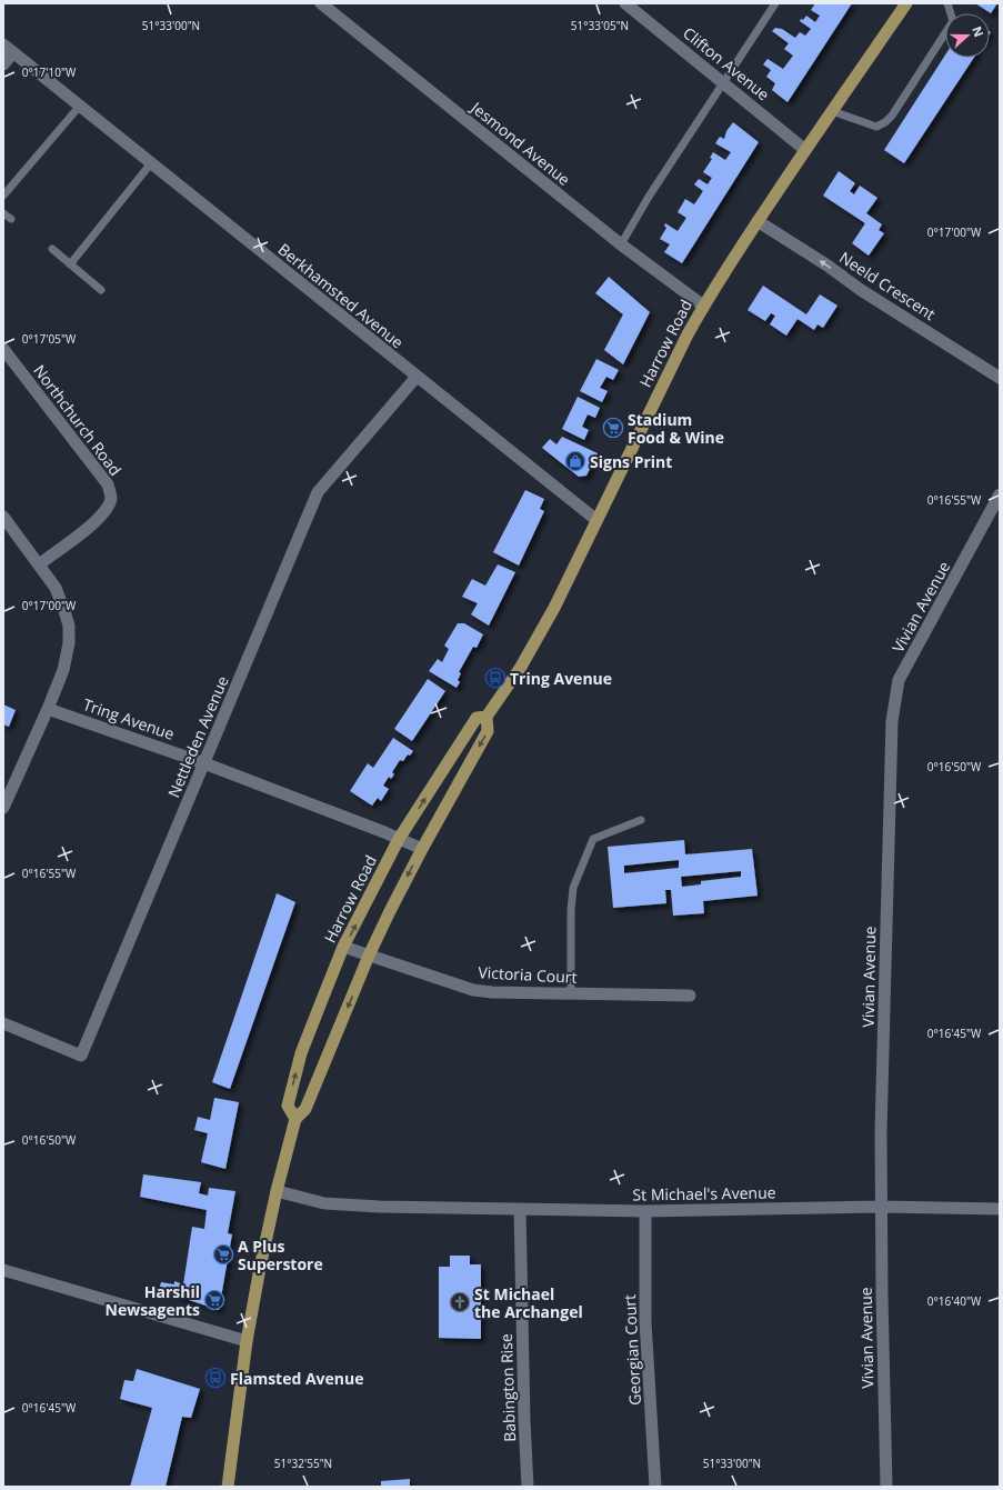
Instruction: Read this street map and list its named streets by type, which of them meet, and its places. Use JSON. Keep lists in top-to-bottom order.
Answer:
{
  "streets": {
    "main road": ["Harrow Road"],
    "street": [
      "Clifton Avenue",
      "Jesmond Avenue",
      "Neeld Crescent",
      "Berkhamsted Avenue",
      "Northchurch Road",
      "Vivian Avenue",
      "Tring Avenue",
      "Nettleden Avenue",
      "Victoria Court",
      "St Michael's Avenue",
      "Georgian Court",
      "Babington Rise"
    ]
  },
  "crossings": [
    ["Clifton Avenue", "Harrow Road"],
    ["Jesmond Avenue", "Harrow Road"],
    ["Neeld Crescent", "Harrow Road"],
    ["Berkhamsted Avenue", "Harrow Road"],
    ["Berkhamsted Avenue", "Nettleden Avenue"],
    ["Harrow Road", "Tring Avenue"],
    ["Harrow Road", "Victoria Court"],
    ["Harrow Road", "St Michael's Avenue"],
    ["Vivian Avenue", "St Michael's Avenue"],
    ["Tring Avenue", "Nettleden Avenue"],
    ["St Michael's Avenue", "Georgian Court"],
    ["St Michael's Avenue", "Babington Rise"]
  ],
  "one_way": ["Neeld Crescent"],
  "places": {
    "supermarket": ["Stadium Food & Wine", "A Plus Superstore", "Harshil Newsagents"],
    "shop": ["Signs Print"],
    "bus stop": ["Tring Avenue", "Flamsted Avenue"],
    "church": ["St Michael the Archangel"]
  },
  "north": "right",
  "coordinates": [
    "51°33'00\"N",
    "51°33'05\"N",
    "0°17'10\"W",
    "0°17'00\"W",
    "0°17'05\"W",
    "0°16'55\"W",
    "0°16'50\"W",
    "0°16'45\"W",
    "0°16'40\"W",
    "51°32'55\"N"
  ]
}
